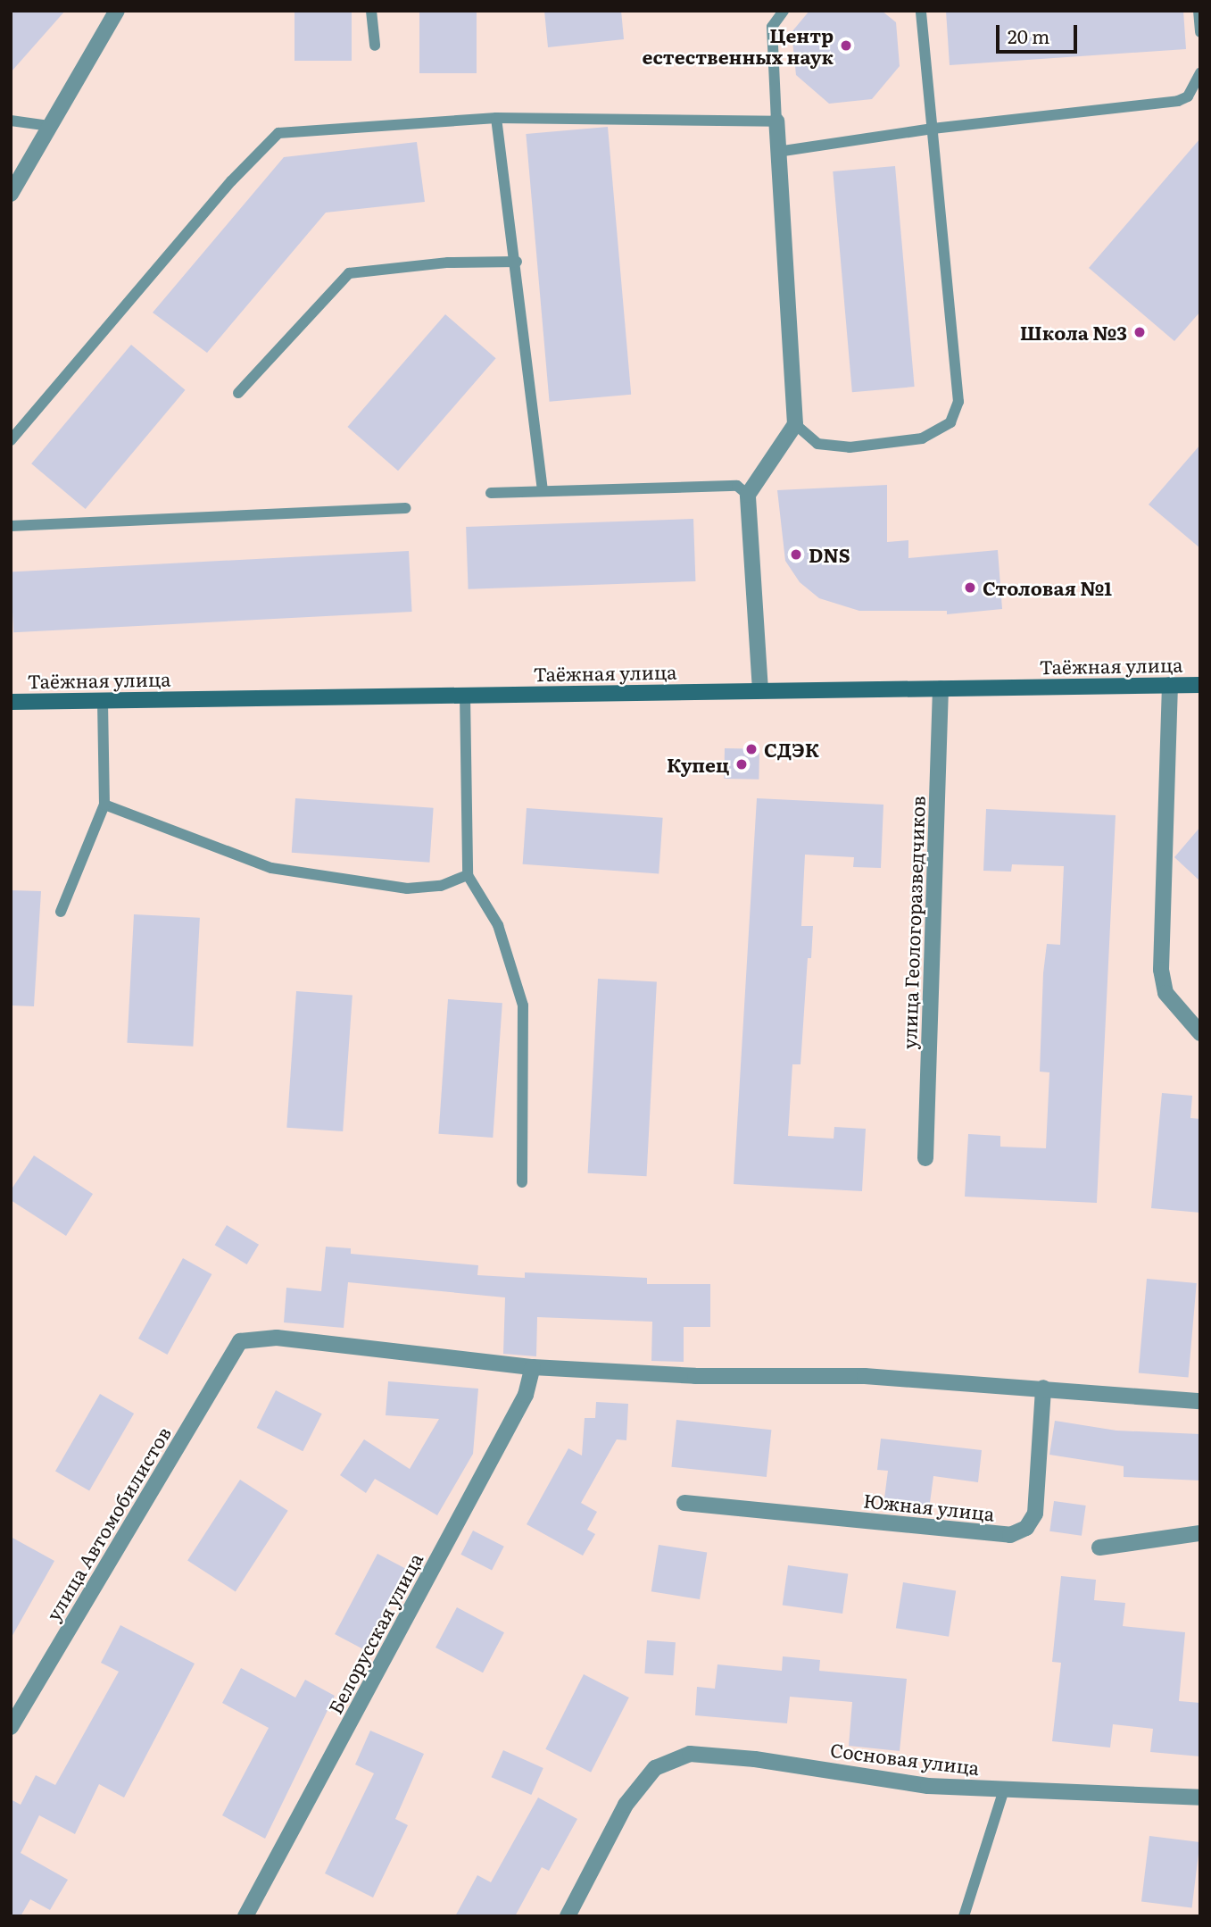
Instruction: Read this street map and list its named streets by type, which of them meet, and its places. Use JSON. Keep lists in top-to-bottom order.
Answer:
{
  "streets": {
    "main road": ["Таёжная улица"],
    "street": [
      "улица Геологоразведчиков",
      "Южная улица",
      "улица Автомобилистов",
      "Белорусская улица",
      "Сосновая улица"
    ]
  },
  "crossings": [
    ["Таёжная улица", "улица Геологоразведчиков"],
    ["улица Автомобилистов", "Белорусская улица"]
  ],
  "places": [
    "Центр естественных наук",
    "Школа №3",
    "DNS",
    "Столовая №1",
    "СДЭК",
    "Купец"
  ],
  "scale_bar": "20 m"
}
